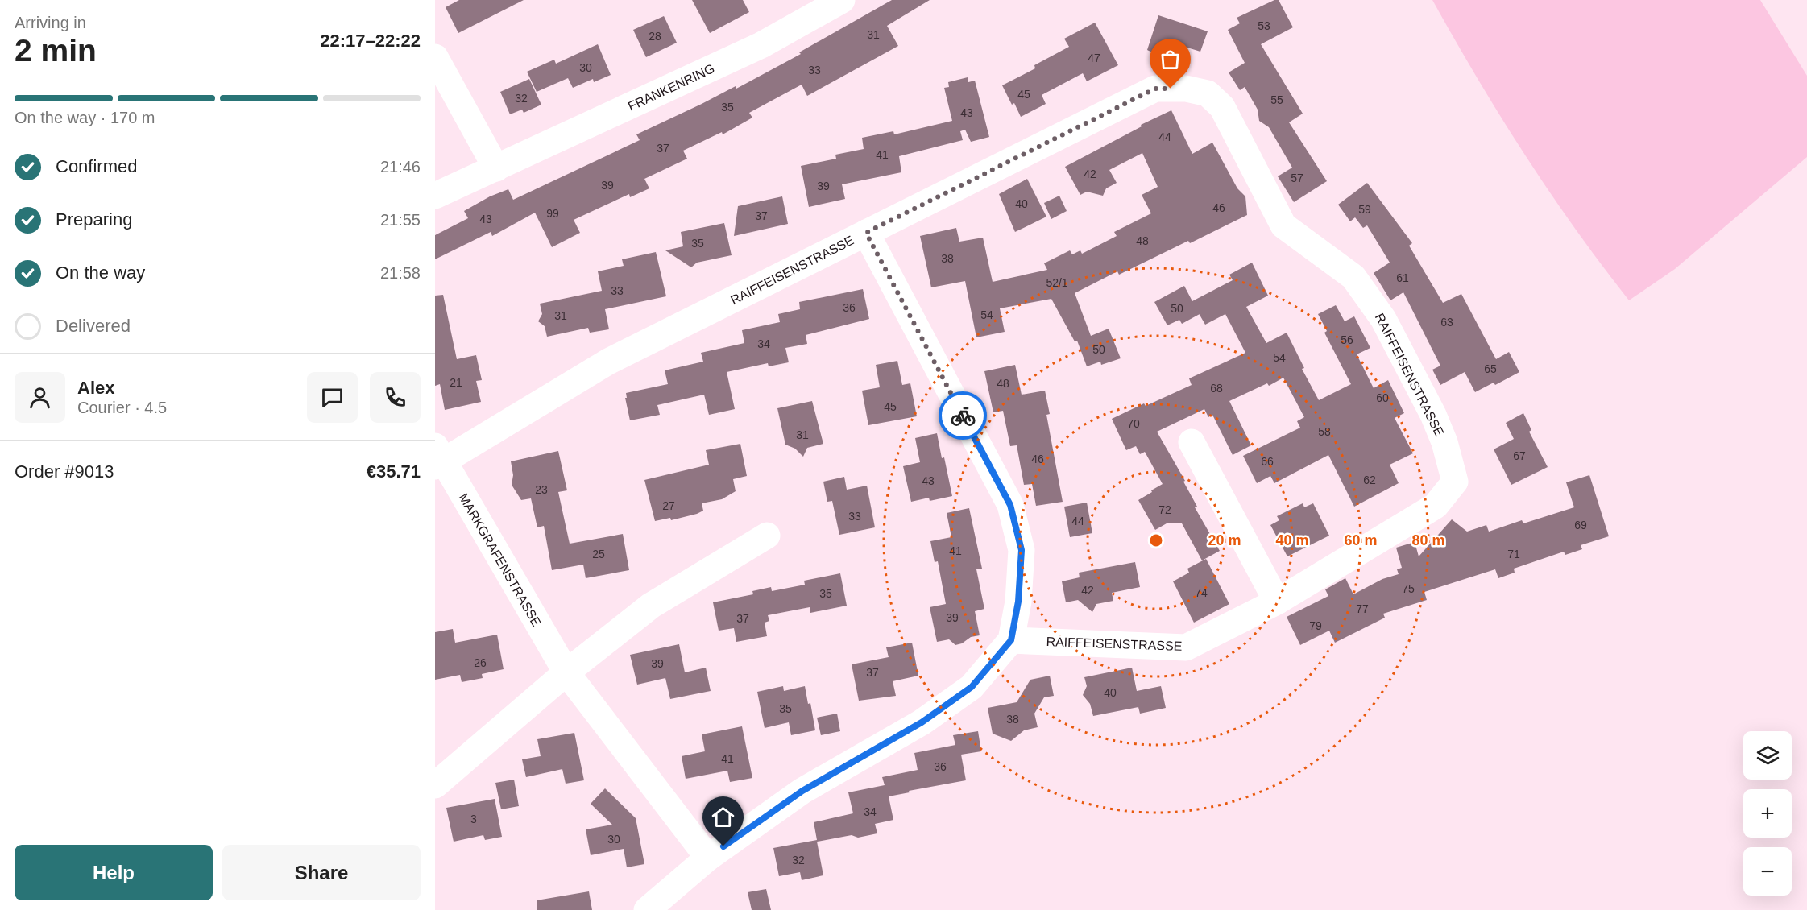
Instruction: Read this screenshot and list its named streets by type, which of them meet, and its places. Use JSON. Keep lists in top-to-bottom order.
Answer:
{
  "streets": {
    "street": ["FRANKENRING", "RAIFFEISENSTRASSE", "MARKGRAFENSTRASSE"]
  },
  "crossings": [
    ["RAIFFEISENSTRASSE", "MARKGRAFENSTRASSE"]
  ],
  "house_numbers": [
    "53",
    "31",
    "28",
    "47",
    "30",
    "33",
    "45",
    "32",
    "55",
    "35",
    "43",
    "44",
    "37",
    "41",
    "42",
    "57",
    "39",
    "39",
    "40",
    "46",
    "59",
    "99",
    "37",
    "43",
    "48",
    "35",
    "38",
    "61",
    "52/1",
    "33",
    "36",
    "50",
    "54",
    "31",
    "63",
    "56",
    "34",
    "50",
    "54",
    "65",
    "21",
    "48",
    "68",
    "60",
    "45",
    "70",
    "58",
    "31",
    "67",
    "46",
    "66",
    "62",
    "43",
    "23",
    "27",
    "72",
    "33",
    "44",
    "69",
    "41",
    "25",
    "71",
    "75",
    "42",
    "74",
    "35",
    "77",
    "39",
    "37",
    "79",
    "26",
    "39",
    "37",
    "40",
    "35",
    "38",
    "41",
    "36",
    "34",
    "3",
    "30",
    "32"
  ],
  "page": {
    "heading": ["2 min", "Arriving in", "22:17–22:22"],
    "panel": [
      "Alex",
      "Courier · 4.5",
      "Order #9013",
      "€35.71"
    ],
    "bar": "On the way · 170 m",
    "list": [
      ["Confirmed", "21:46"],
      ["Preparing", "21:55"],
      ["On the way", "21:58"],
      "Delivered"
    ],
    "map_buttons": ["+", "−"],
    "buttons": ["Help", "Share"]
  },
  "rings": [
    "20 m",
    "40 m",
    "60 m",
    "80 m"
  ]
}
